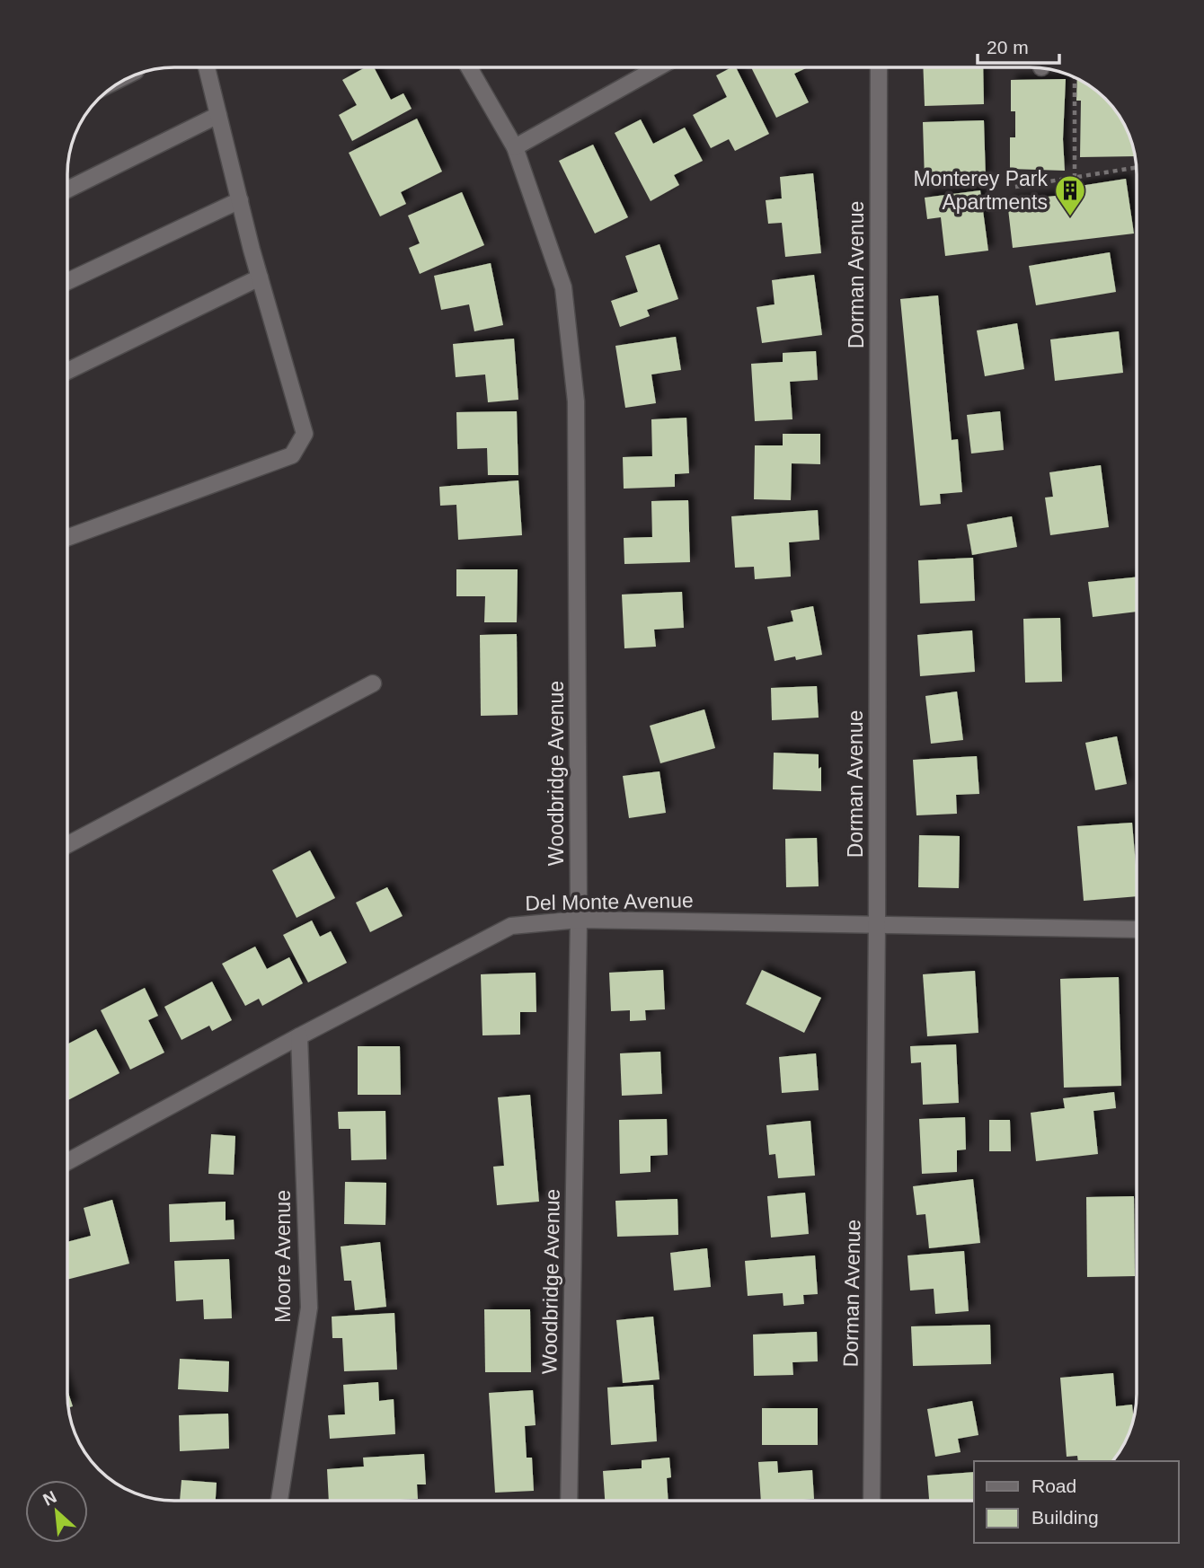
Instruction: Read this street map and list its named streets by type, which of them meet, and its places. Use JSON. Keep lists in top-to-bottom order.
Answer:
{
  "streets": {
    "street": [
      "Dorman Avenue",
      "Woodbridge Avenue",
      "Del Monte Avenue",
      "Moore Avenue"
    ]
  },
  "crossings": [
    ["Dorman Avenue", "Del Monte Avenue"],
    ["Woodbridge Avenue", "Del Monte Avenue"],
    ["Del Monte Avenue", "Moore Avenue"]
  ],
  "places": {
    "building": ["Monterey Park Apartments"]
  },
  "legend": ["Road", "Building"],
  "scale_bar": "20 m",
  "north": "top left"
}
